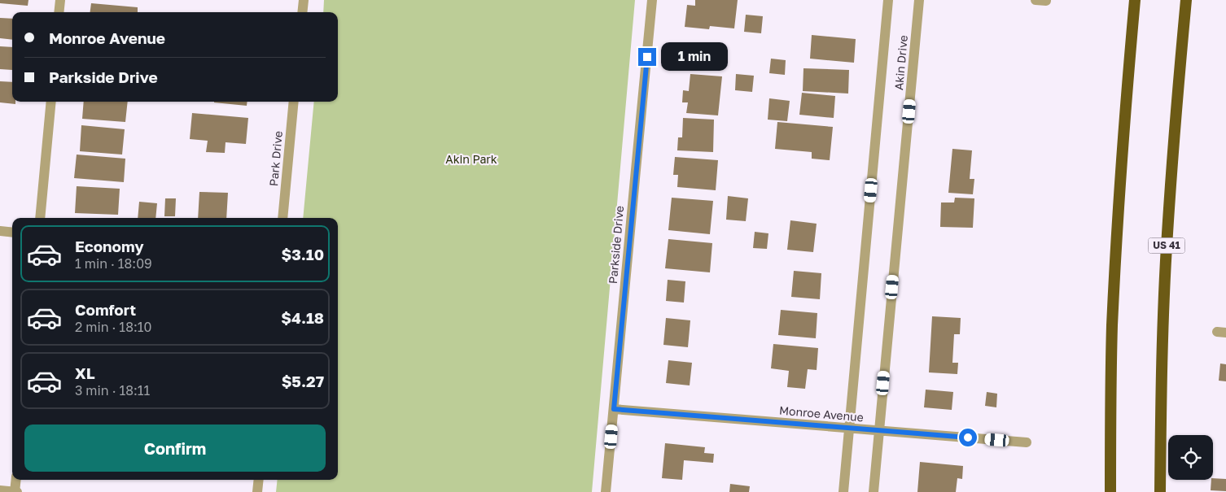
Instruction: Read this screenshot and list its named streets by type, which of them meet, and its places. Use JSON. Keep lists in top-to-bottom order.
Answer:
{
  "streets": {
    "highway": ["US 41"],
    "street": [
      "Akin Drive",
      "Park Drive",
      "Parkside Drive",
      "Monroe Avenue"
    ]
  },
  "crossings": [
    ["Akin Drive", "Monroe Avenue"],
    ["Parkside Drive", "Monroe Avenue"]
  ],
  "parks": ["Akin Park"],
  "page": {
    "banner": ["Monroe Avenue", "Parkside Drive"],
    "bubble": "1 min",
    "list": [
      {
        "name": "Economy",
        "note": "1 min · 18:09",
        "value": "$3.10"
      },
      {
        "name": "Comfort",
        "note": "2 min · 18:10",
        "value": "$4.18"
      },
      {
        "name": "XL",
        "note": "3 min · 18:11",
        "value": "$5.27"
      }
    ],
    "buttons": "Confirm"
  }
}
